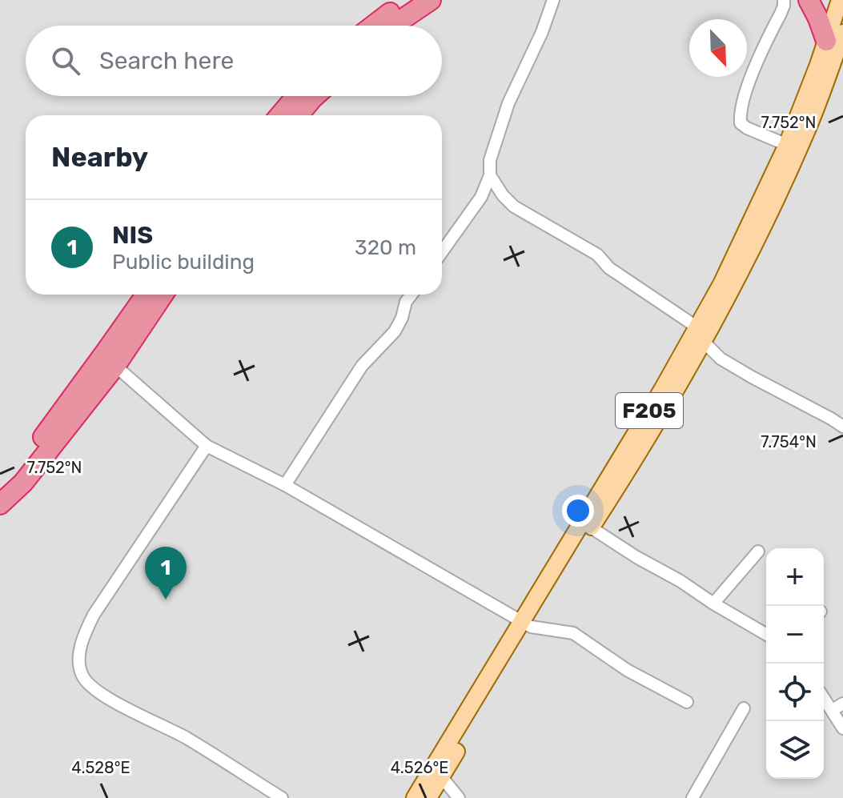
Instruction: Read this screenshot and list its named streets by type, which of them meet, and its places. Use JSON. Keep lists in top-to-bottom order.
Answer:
{
  "streets": {
    "main road": ["F205"]
  },
  "north": "bottom right",
  "page": {
    "search": "Search here",
    "heading": "Nearby",
    "list": [
      {
        "mark": "1",
        "name": "NIS",
        "note": "Public building",
        "value": "320 m"
      }
    ],
    "pins": "1",
    "map_buttons": ["+", "−"]
  },
  "coordinates": [
    "7.752°N",
    "7.754°N",
    "4.528°E",
    "4.526°E"
  ]
}
